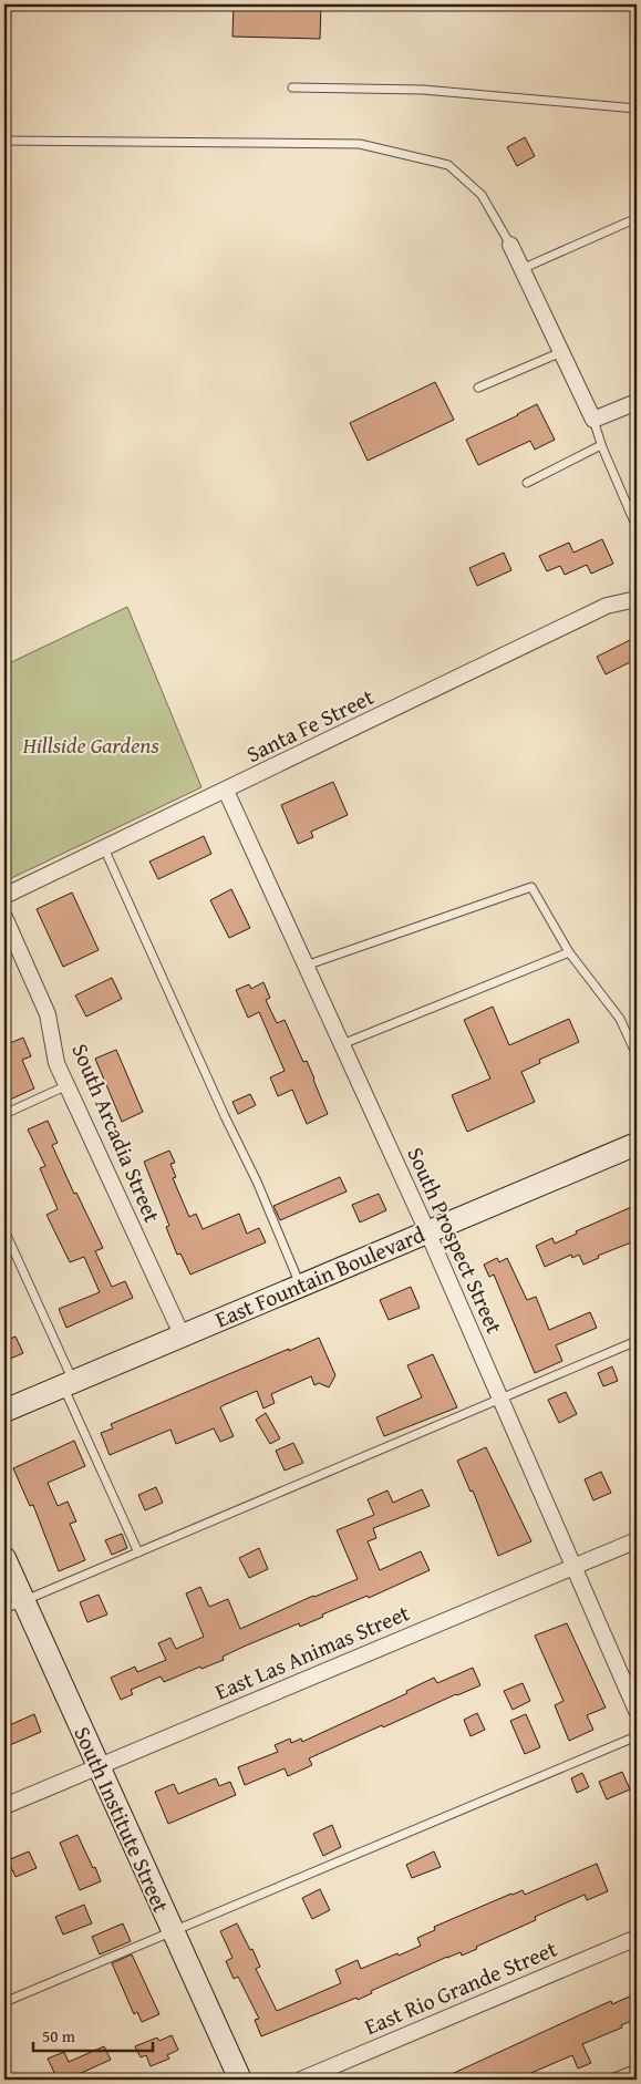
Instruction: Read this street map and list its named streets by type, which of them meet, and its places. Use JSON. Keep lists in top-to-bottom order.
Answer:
{
  "streets": {
    "main road": ["East Fountain Boulevard", "South Institute Street"],
    "street": [
      "Santa Fe Street",
      "South Arcadia Street",
      "South Prospect Street",
      "East Las Animas Street",
      "East Rio Grande Street"
    ]
  },
  "crossings": [
    ["Santa Fe Street", "South Prospect Street"],
    ["South Arcadia Street", "East Fountain Boulevard"],
    ["South Prospect Street", "East Fountain Boulevard"],
    ["South Prospect Street", "East Las Animas Street"],
    ["East Las Animas Street", "South Institute Street"]
  ],
  "parks": ["Hillside Gardens"],
  "scale_bar": "50 m"
}
